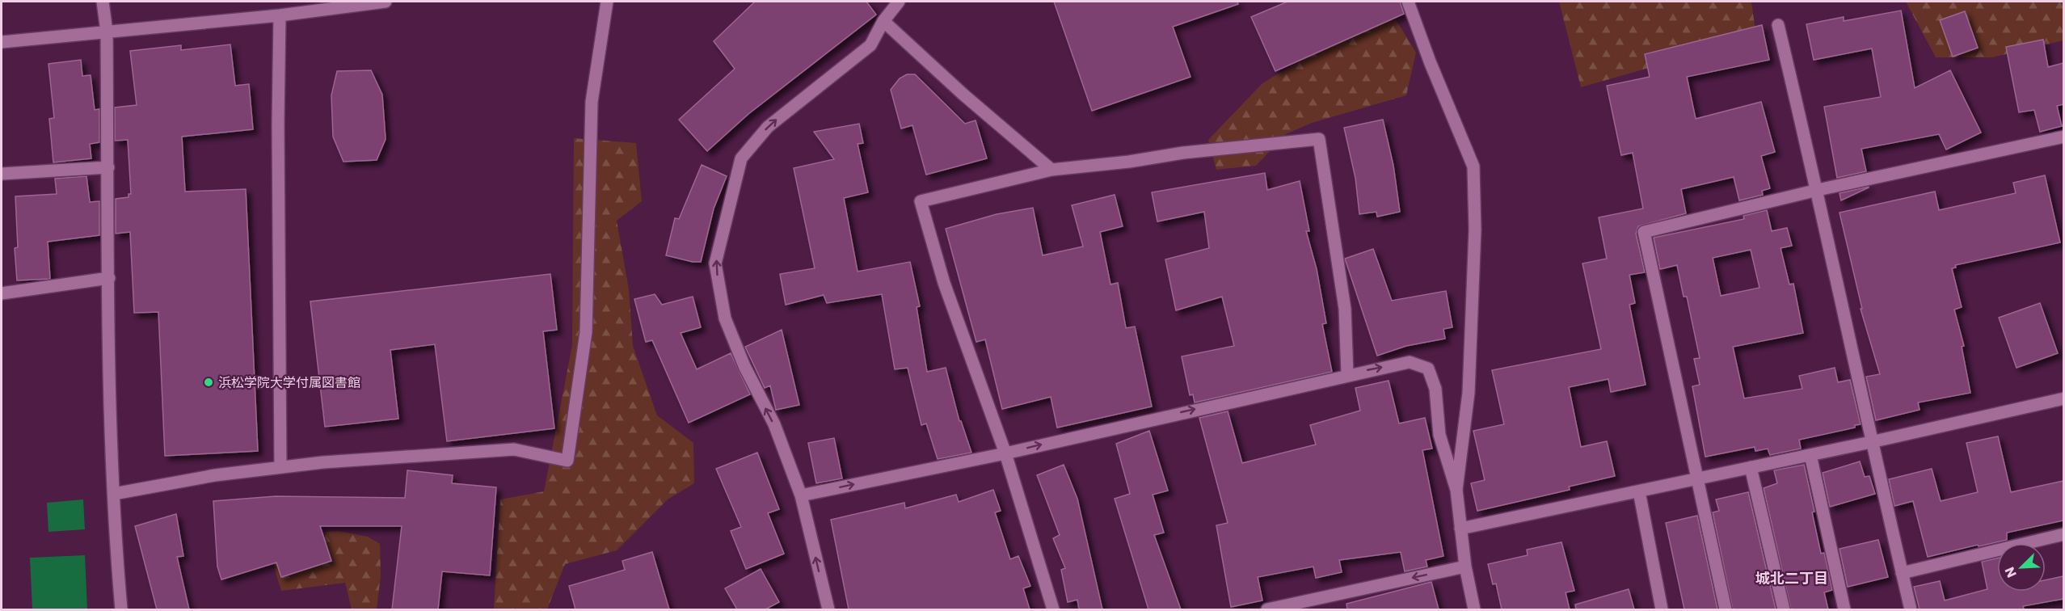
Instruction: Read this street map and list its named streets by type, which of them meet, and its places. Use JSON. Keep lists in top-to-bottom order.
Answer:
{
  "districts": ["城北二丁目"],
  "places": ["浜松学院大学付属図書館"],
  "north": "bottom left"
}
